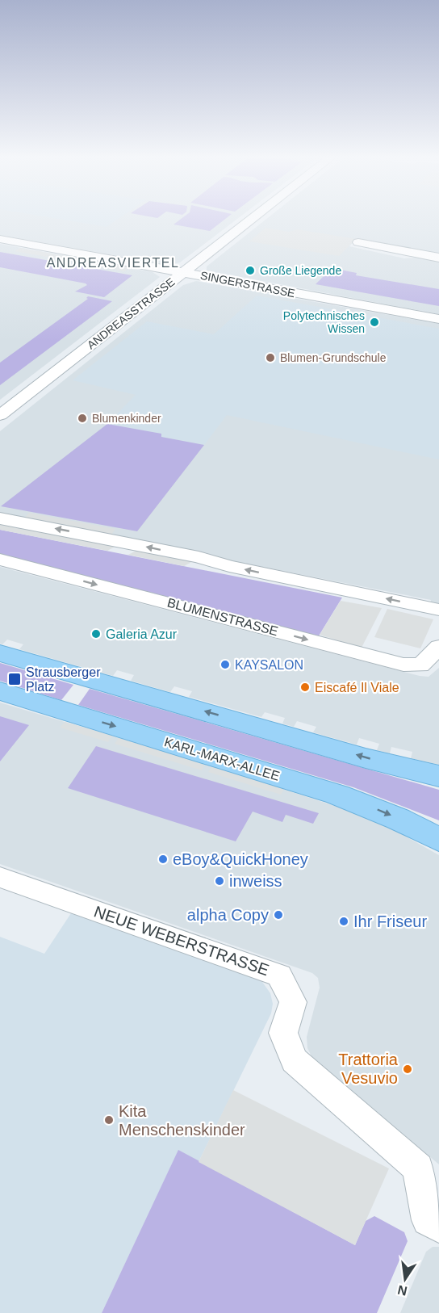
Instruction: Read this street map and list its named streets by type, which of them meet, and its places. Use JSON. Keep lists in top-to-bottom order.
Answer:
{
  "streets": {
    "main road": ["KARL-MARX-ALLEE"],
    "street": [
      "SINGERSTRASSE",
      "ANDREASSTRASSE",
      "BLUMENSTRASSE",
      "NEUE WEBERSTRASSE"
    ]
  },
  "crossings": [
    ["SINGERSTRASSE", "ANDREASSTRASSE"]
  ],
  "districts": ["ANDREASVIERTEL"],
  "places": {
    "other": [
      "Große Liegende",
      "Polytechnisches Wissen",
      "Blumen-Grundschule",
      "Blumenkinder",
      "Galeria Azur",
      "KAYSALON",
      "Eiscafé Il Viale",
      "eBoy&QuickHoney",
      "inweiss",
      "alpha Copy",
      "Ihr Friseur",
      "Trattoria Vesuvio",
      "Kita Menschenskinder"
    ],
    "transit": ["Strausberger Platz"]
  },
  "north": "bottom"
}
